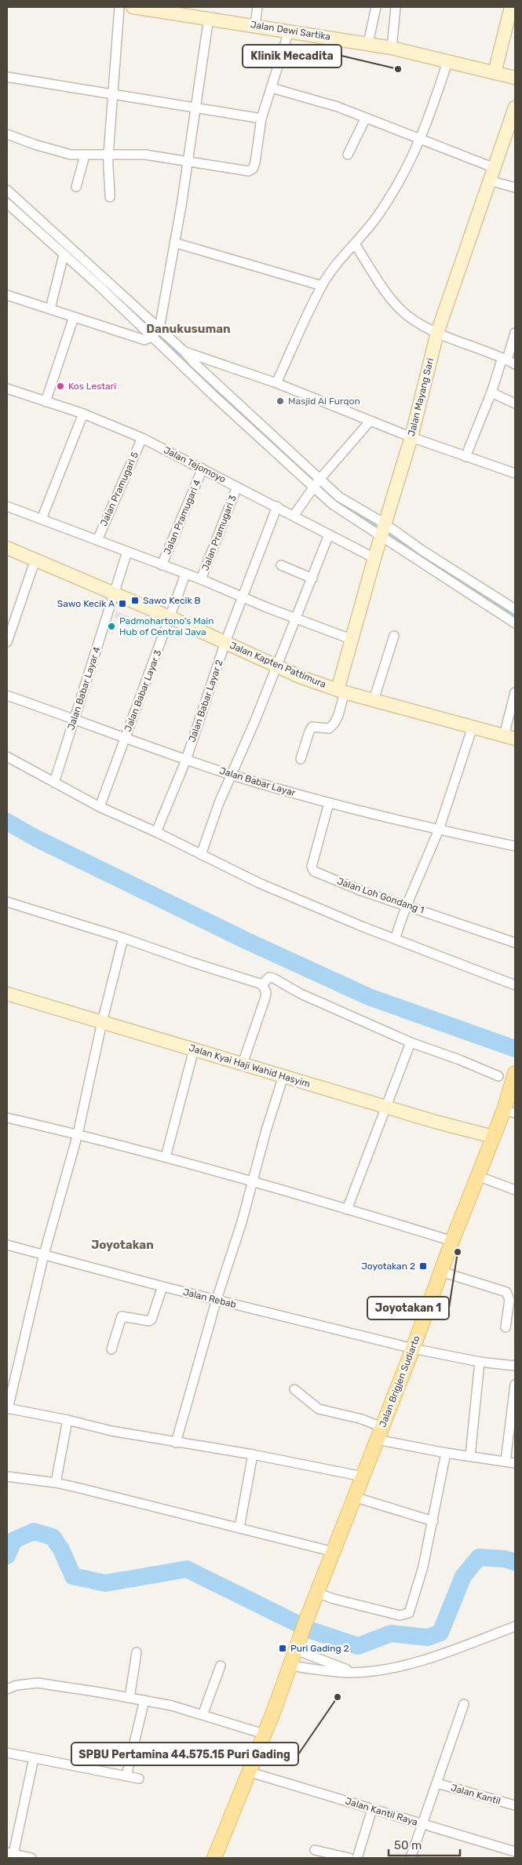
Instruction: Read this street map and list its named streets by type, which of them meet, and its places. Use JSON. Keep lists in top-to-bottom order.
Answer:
{
  "streets": {
    "main road": [
      "Jalan Dewi Sartika",
      "Jalan Mayang Sari",
      "Jalan Kapten Pattimura",
      "Jalan Kyai Haji Wahid Hasyim",
      "Jalan Brigjen Sudiarto"
    ],
    "street": [
      "Jalan Tejomoyo",
      "Jalan Pramugari 5",
      "Jalan Pramugari 4",
      "Jalan Pramugari 3",
      "Jalan Babar Layar 4",
      "Jalan Babar Layar 3",
      "Jalan Babar Layar 2",
      "Jalan Babar Layar",
      "Jalan Loh Gondang 1",
      "Jalan Rebab",
      "Jalan Kantil",
      "Jalan Kantil Raya"
    ]
  },
  "crossings": [
    ["Jalan Mayang Sari", "Jalan Tejomoyo"],
    ["Jalan Mayang Sari", "Jalan Kapten Pattimura"],
    ["Jalan Tejomoyo", "Jalan Pramugari 5"],
    ["Jalan Tejomoyo", "Jalan Pramugari 4"],
    ["Jalan Tejomoyo", "Jalan Pramugari 3"],
    ["Jalan Tejomoyo", "Jalan Babar Layar 2"],
    ["Jalan Kapten Pattimura", "Jalan Babar Layar 4"],
    ["Jalan Kapten Pattimura", "Jalan Babar Layar 3"],
    ["Jalan Kapten Pattimura", "Jalan Babar Layar 2"],
    ["Jalan Babar Layar 4", "Jalan Babar Layar"],
    ["Jalan Babar Layar 3", "Jalan Babar Layar"],
    ["Jalan Babar Layar 2", "Jalan Babar Layar"],
    ["Jalan Babar Layar", "Jalan Loh Gondang 1"],
    ["Jalan Kyai Haji Wahid Hasyim", "Jalan Brigjen Sudiarto"],
    ["Jalan Rebab", "Jalan Brigjen Sudiarto"],
    ["Jalan Brigjen Sudiarto", "Jalan Kantil Raya"]
  ],
  "districts": ["Danukusuman", "Joyotakan"],
  "places": {
    "other": [
      "Klinik Mecadita",
      "Kos Lestari",
      "Masjid Al Furqon",
      "Padmohartono's Main Hub of Central Java",
      "Joyotakan 1",
      "SPBU Pertamina 44.575.15 Puri Gading"
    ],
    "transit": [
      "Sawo Kecik B",
      "Sawo Kecik A",
      "Joyotakan 2",
      "Puri Gading 2"
    ]
  },
  "scale_bar": "50 m"
}
